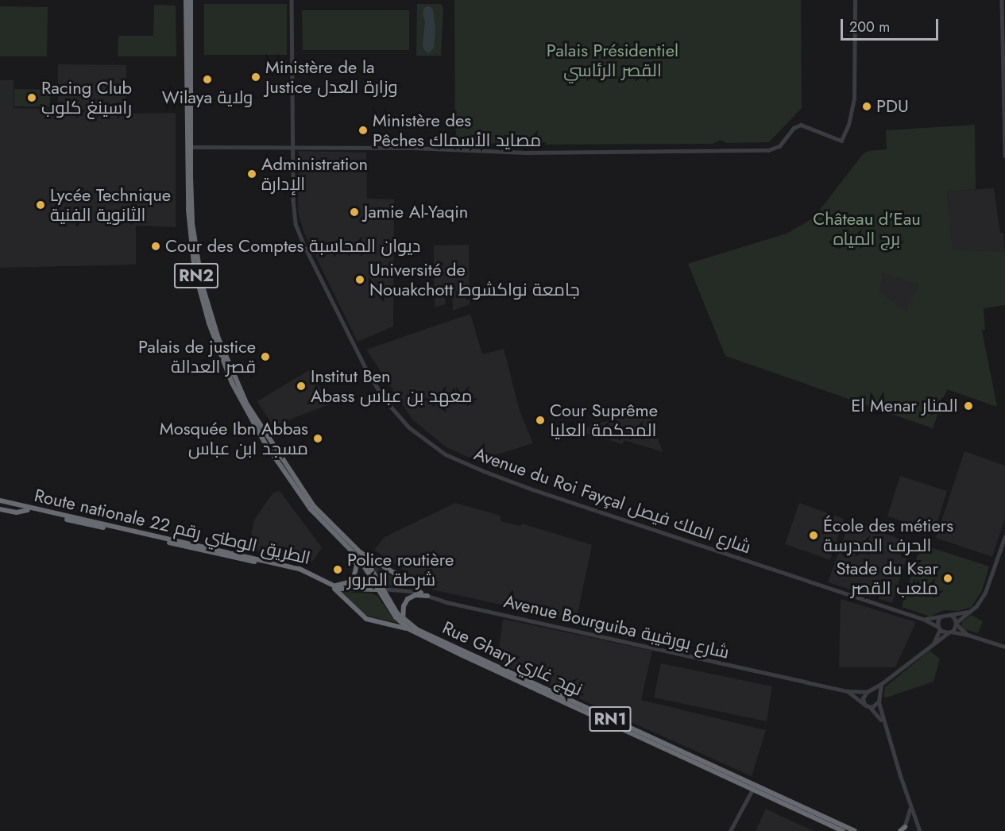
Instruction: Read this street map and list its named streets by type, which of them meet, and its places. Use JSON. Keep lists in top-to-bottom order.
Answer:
{
  "streets": {
    "highway": [
      "RN2",
      "Route nationale 22 الطريق الوطني رقم",
      "Rue Ghary نهج غاري",
      "RN1"
    ],
    "street": ["Avenue du Roi Fayçal شارع الملك فيصل", "Avenue Bourguiba شارع بورقيبة"]
  },
  "crossings": [
    ["RN2", "Avenue Bourguiba شارع بورقيبة"],
    ["RN2", "Rue Ghary نهج غاري"],
    ["Avenue Bourguiba شارع بورقيبة", "Rue Ghary نهج غاري"]
  ],
  "parks": ["Palais Présidentiel القصر الرئاسي", "Château d'Eau برج المياه"],
  "places": [
    "Ministère de la Justice وزارة العدل",
    "Wilaya ولاية",
    "Racing Club راسينغ كلوب",
    "PDU",
    "Ministère des Pêches مصايد الأسماك",
    "Administration الإدارة",
    "Lycée Technique الثانوية الفنية",
    "Jamie Al-Yaqin",
    "Cour des Comptes ديوان المحاسبة",
    "Université de Nouakchott جامعة نواكشوط",
    "Palais de justice قصر العدالة",
    "Institut Ben Abass معهد بن عباس",
    "El Menar المنار",
    "Cour Suprême المحكمة العليا",
    "Mosquée Ibn Abbas مسجد ابن عباس",
    "École des métiers الحرف المدرسة",
    "Police routière شرطة المرور",
    "Stade du Ksar ملعب القصر"
  ],
  "scale_bar": "200 m"
}
